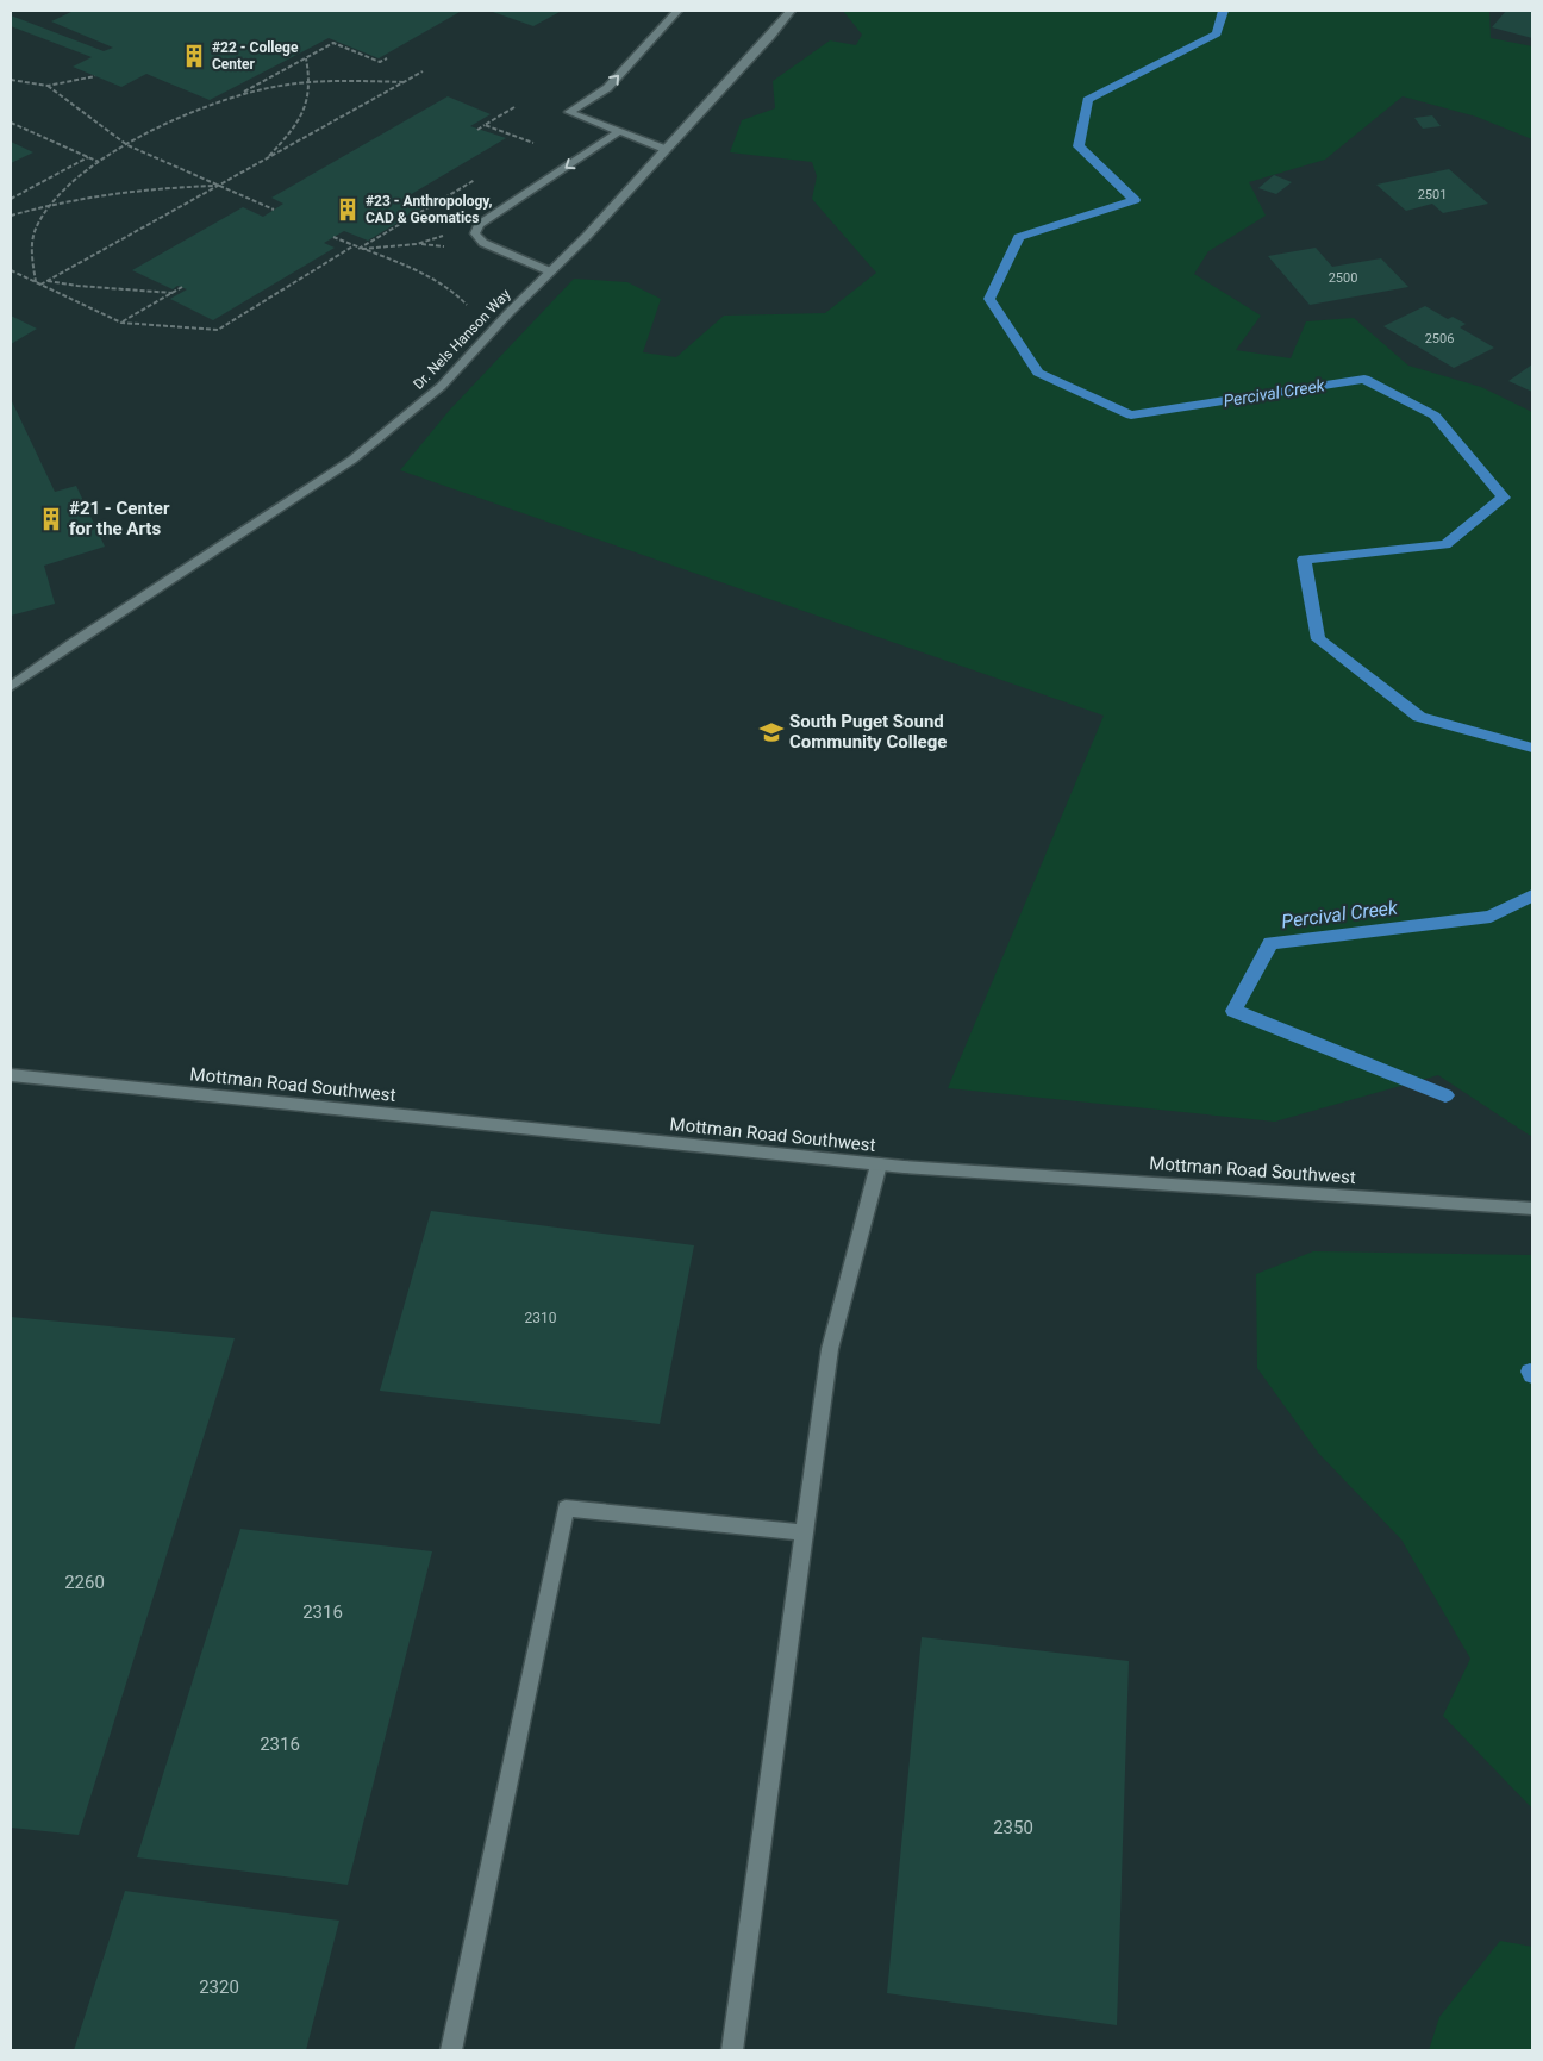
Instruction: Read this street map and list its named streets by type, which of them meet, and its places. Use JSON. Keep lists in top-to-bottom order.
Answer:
{
  "streets": {
    "street": ["Dr. Nels Hanson Way", "Mottman Road Southwest"]
  },
  "water": ["Percival Creek"],
  "places": {
    "building": ["#22 - College Center", "#23 - Anthropology, CAD & Geomatics", "#21 - Center for the Arts"],
    "school or university": ["South Puget Sound Community College"]
  },
  "house_numbers": [
    "2501",
    "2500",
    "2506",
    "2310",
    "2260",
    "2316",
    "2316",
    "2350",
    "2320"
  ]
}
